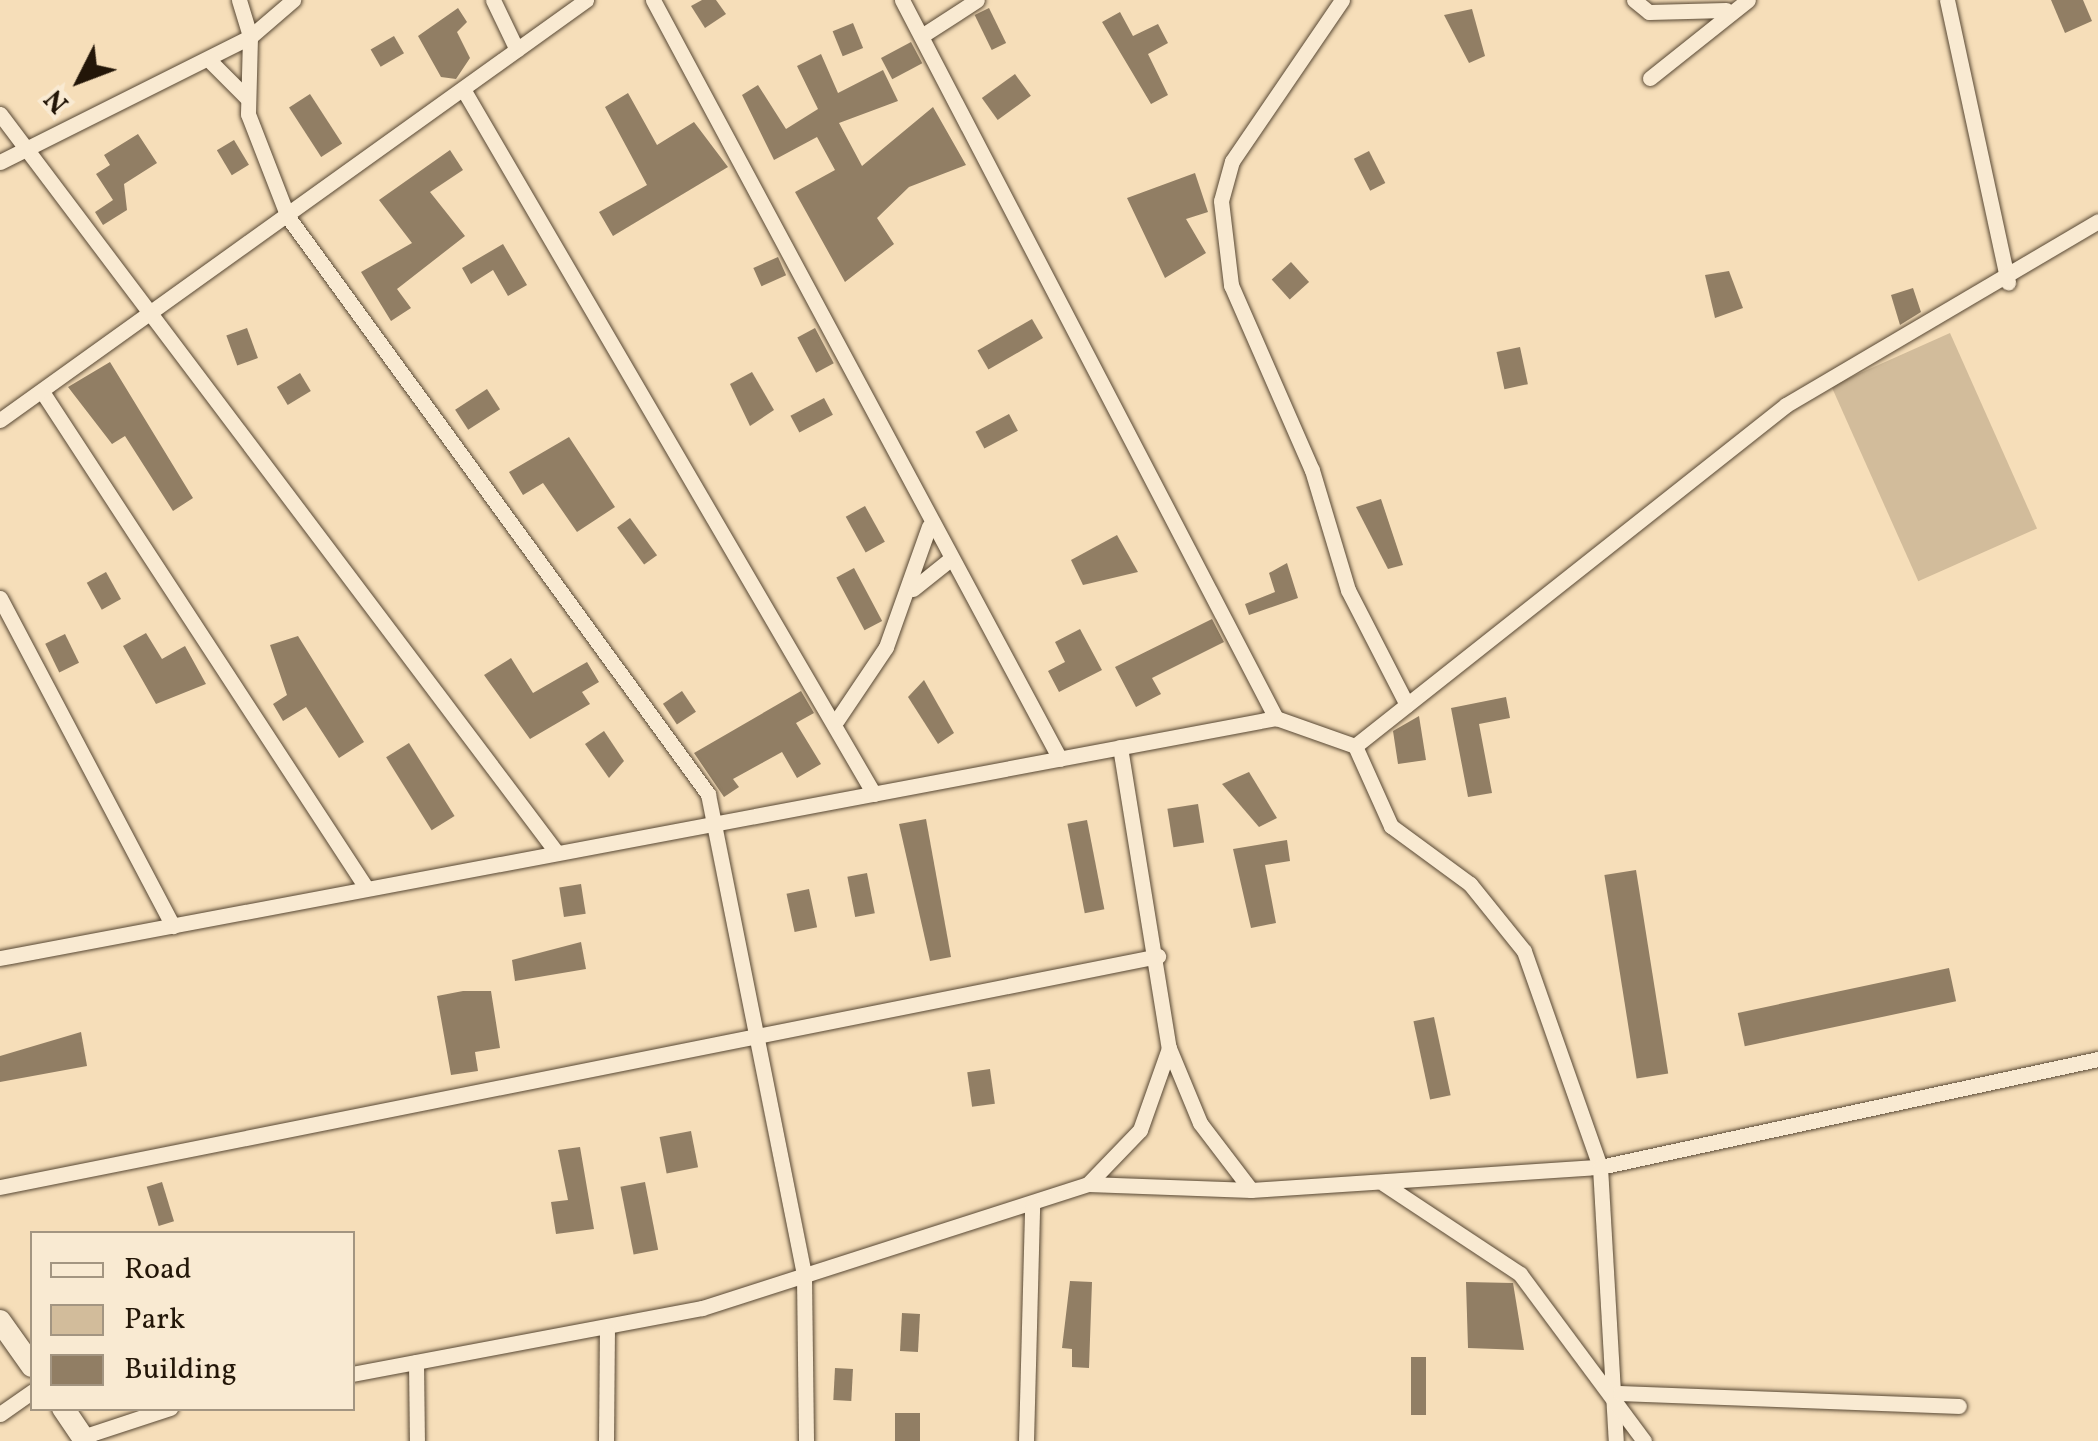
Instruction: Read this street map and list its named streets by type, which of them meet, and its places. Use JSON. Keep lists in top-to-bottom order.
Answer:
{
  "legend": ["Road", "Park", "Building"],
  "north": "bottom left"
}
